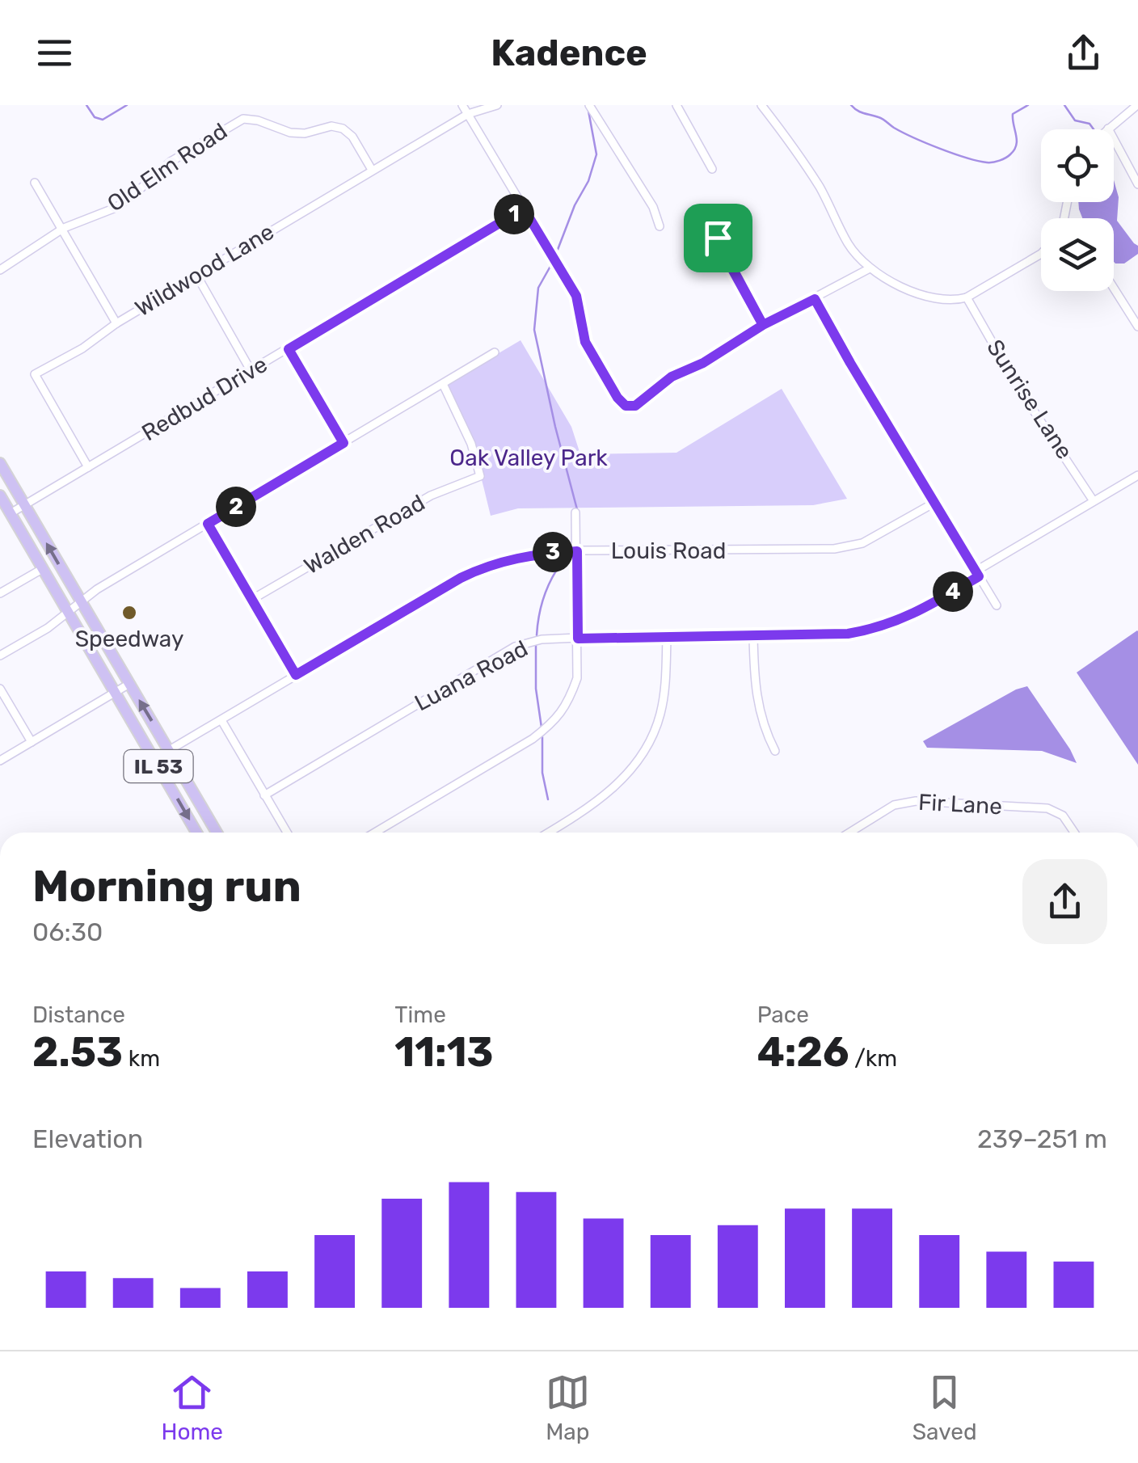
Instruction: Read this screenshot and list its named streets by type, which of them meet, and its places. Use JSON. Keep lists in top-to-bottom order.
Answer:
{
  "streets": {
    "main road": ["IL 53"],
    "street": [
      "Old Elm Road",
      "Wildwood Lane",
      "Redbud Drive",
      "Sunrise Lane",
      "Walden Road",
      "Louis Road",
      "Luana Road",
      "Fir Lane"
    ]
  },
  "crossings": [
    ["Old Elm Road", "Wildwood Lane"],
    ["Wildwood Lane", "Redbud Drive"],
    ["Redbud Drive", "IL 53"],
    ["Sunrise Lane", "Luana Road"],
    ["Louis Road", "IL 53"]
  ],
  "parks": ["Oak Valley Park"],
  "places": ["Speedway"],
  "page": {
    "header": "Kadence",
    "pins": [
      "1",
      "2",
      "3",
      "4"
    ],
    "heading": ["Morning run", "06:30"],
    "stats": [
      ["Distance", "2.53 km"],
      ["Time", "11:13"],
      ["Pace", "4:26 /km"]
    ],
    "chart": ["Elevation", "239–251 m"],
    "tabs": ["Home", "Map", "Saved"]
  }
}
